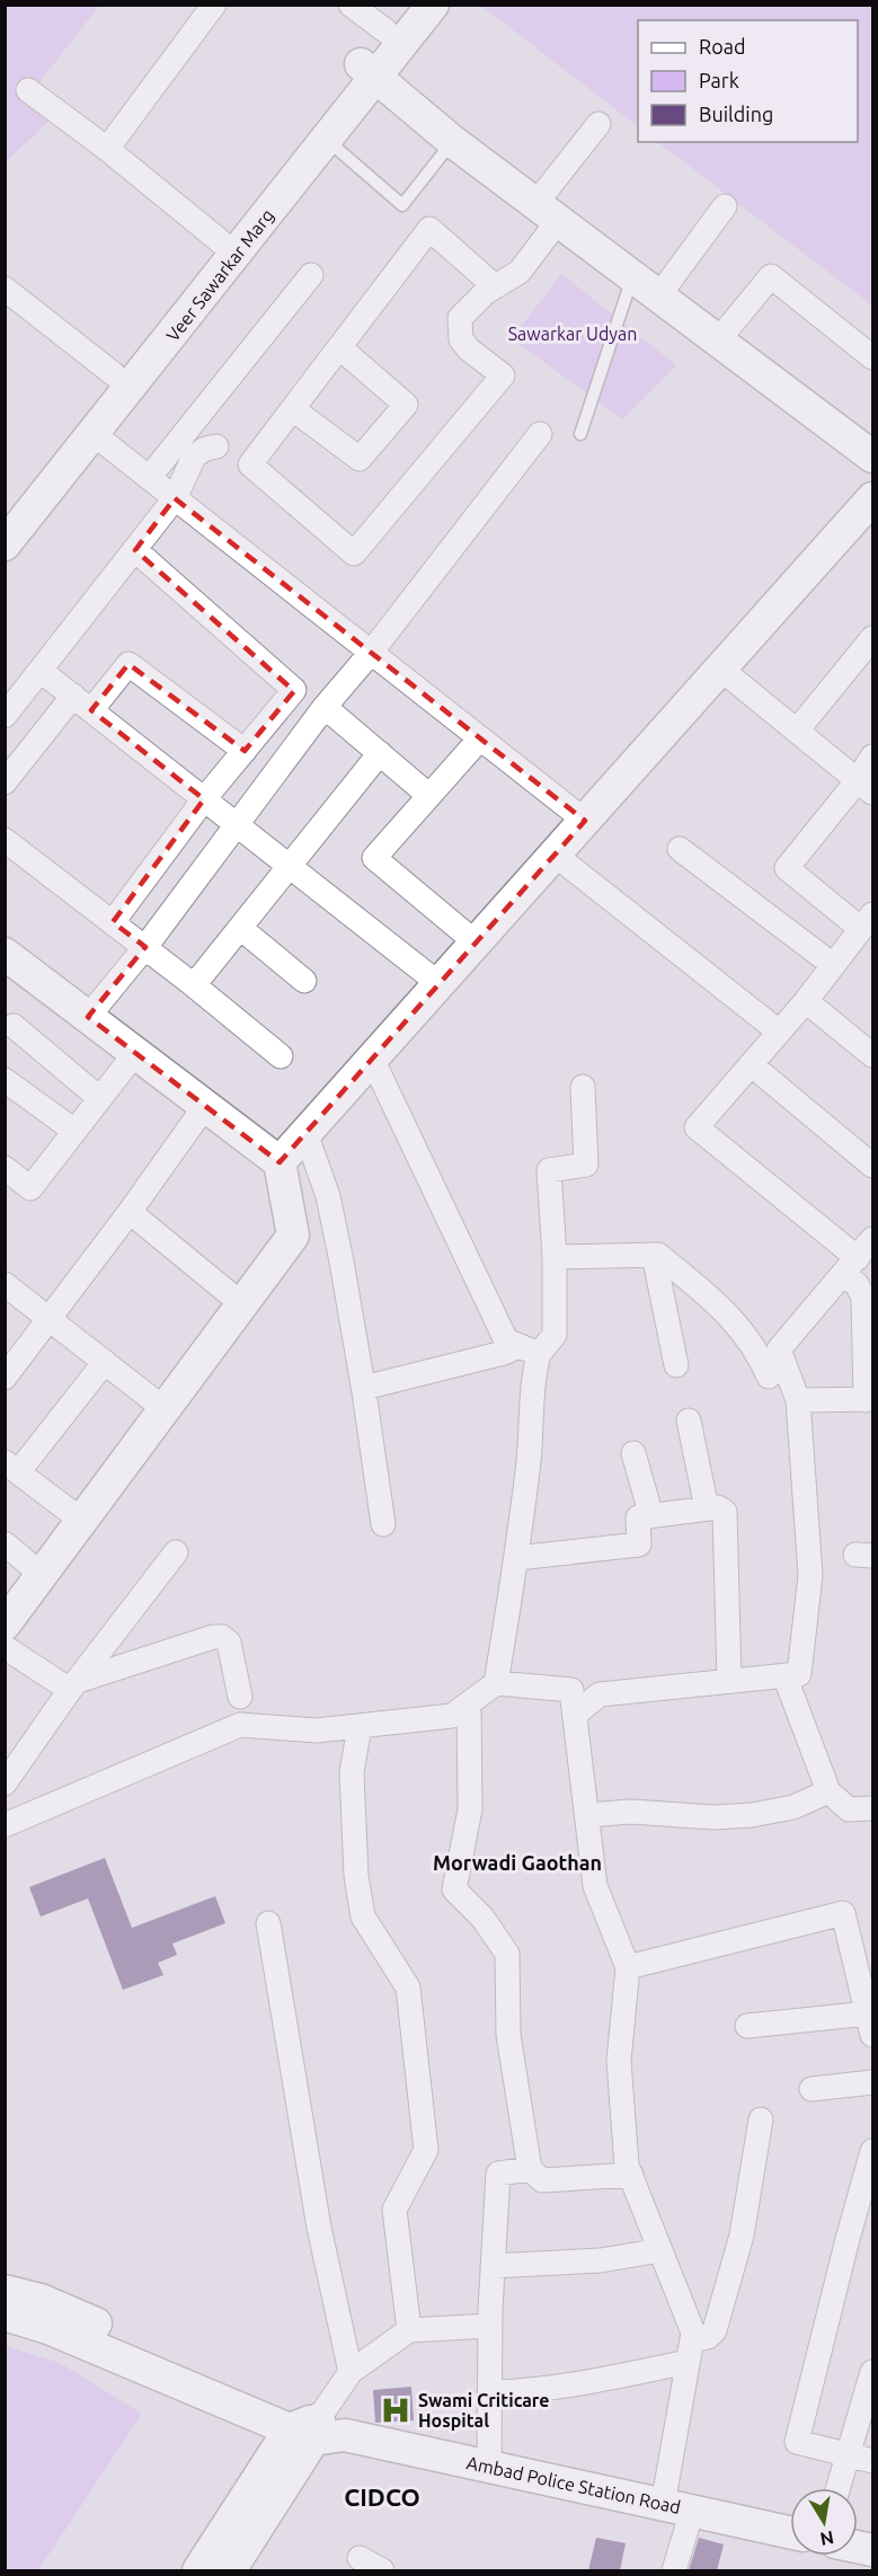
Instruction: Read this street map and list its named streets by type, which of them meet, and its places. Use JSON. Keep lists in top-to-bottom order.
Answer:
{
  "streets": {
    "street": ["Veer Sawarkar Marg", "Ambad Police Station Road"]
  },
  "districts": ["Morwadi Gaothan", "CIDCO"],
  "parks": ["Sawarkar Udyan"],
  "places": {
    "hospital": ["Swami Criticare Hospital"]
  },
  "legend": ["Road", "Park", "Building"],
  "north": "bottom"
}
